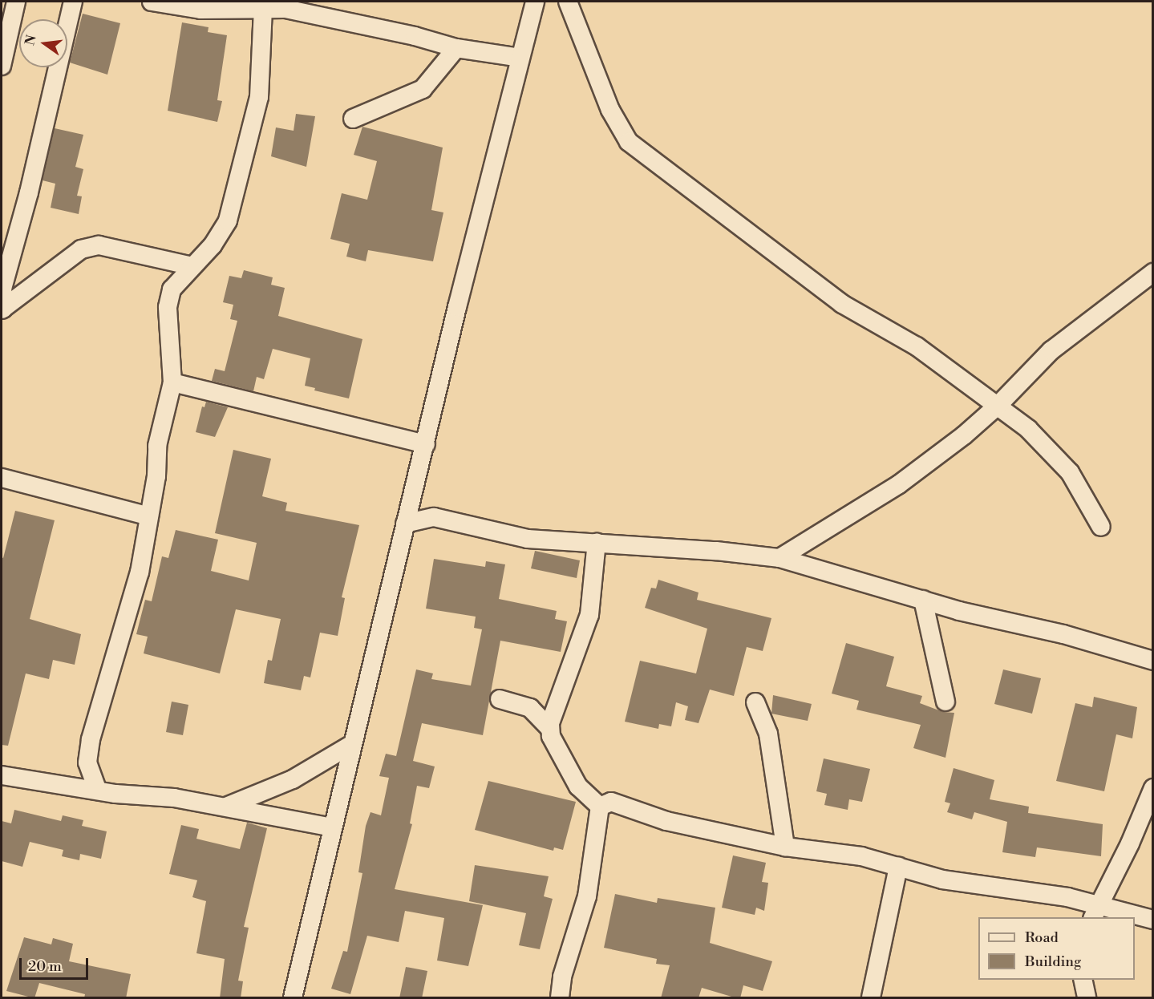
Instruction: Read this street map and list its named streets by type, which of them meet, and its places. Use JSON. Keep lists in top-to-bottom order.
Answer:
{
  "legend": ["Road", "Building"],
  "scale_bar": "20 m",
  "north": "left"
}
